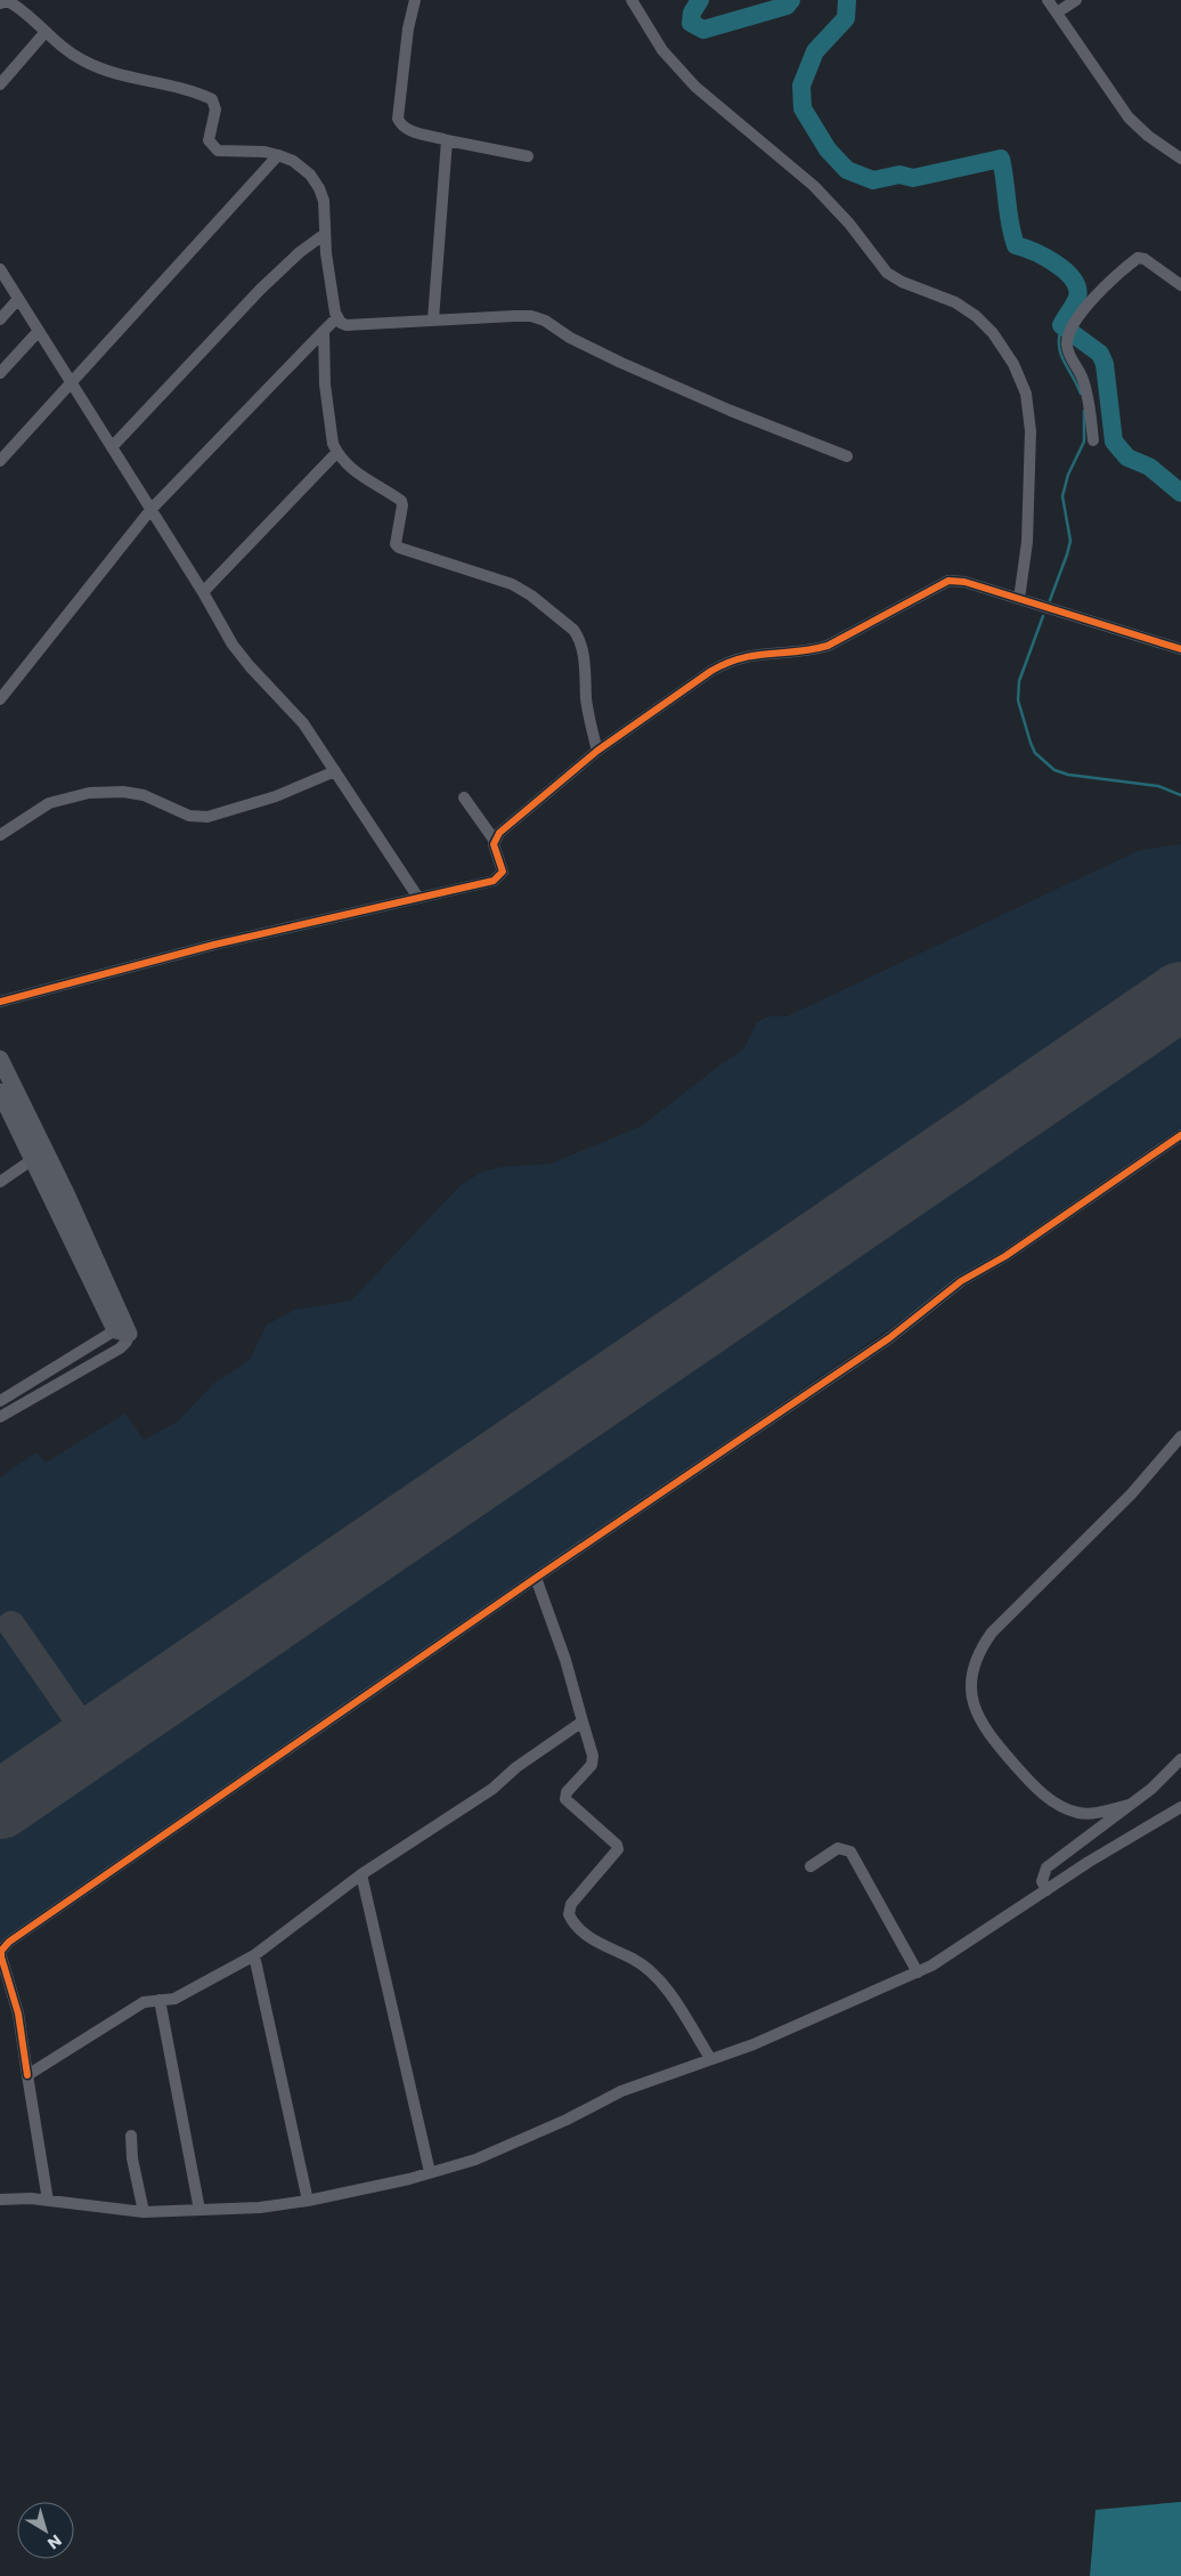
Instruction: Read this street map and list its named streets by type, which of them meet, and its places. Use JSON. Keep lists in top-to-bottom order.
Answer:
{
  "north": "bottom right"
}
